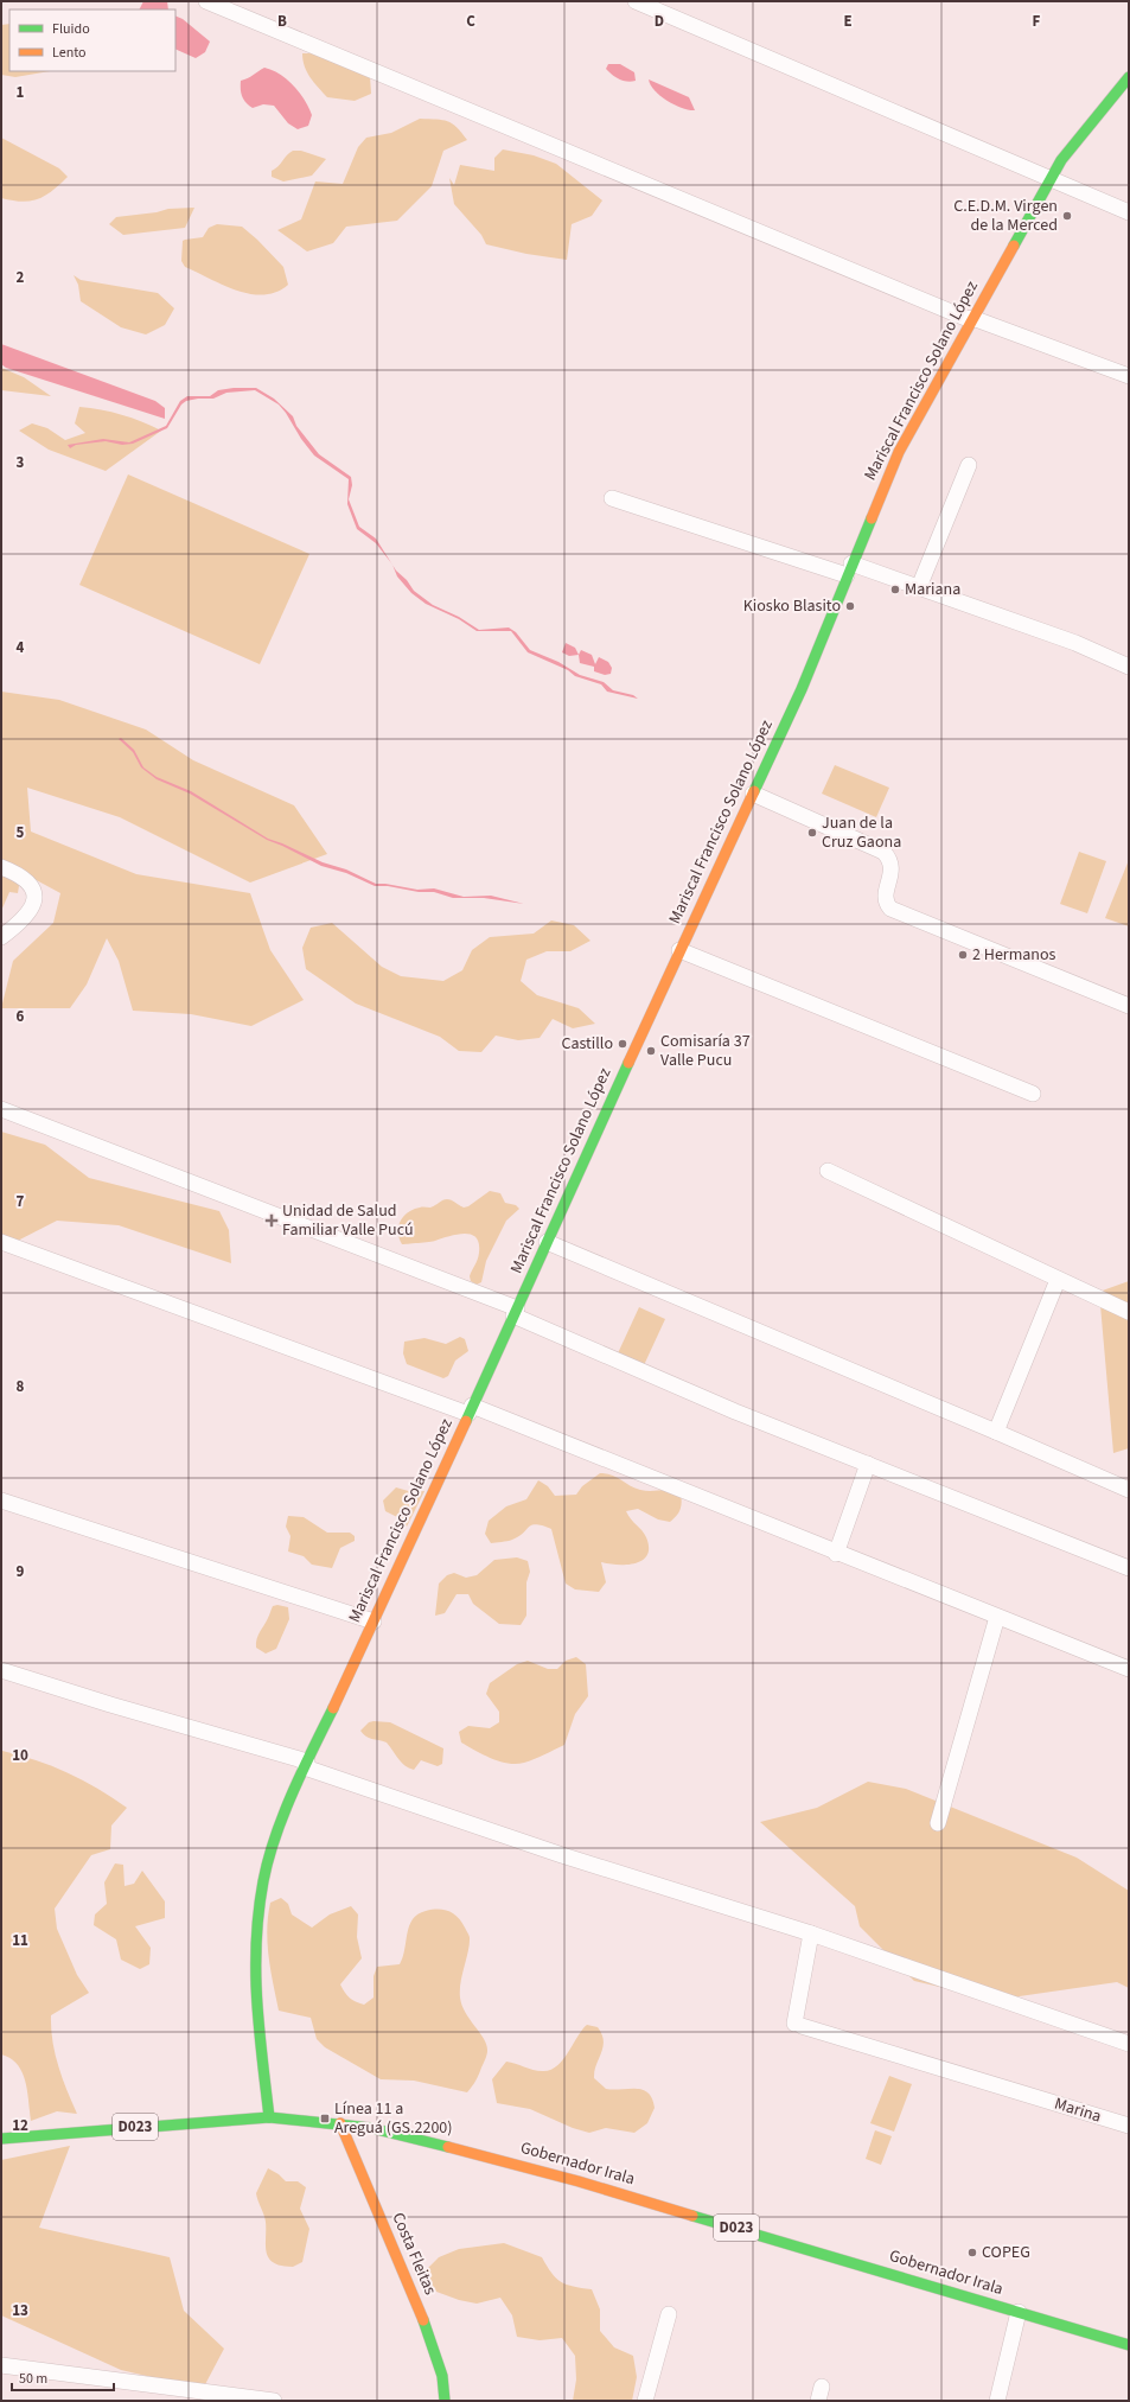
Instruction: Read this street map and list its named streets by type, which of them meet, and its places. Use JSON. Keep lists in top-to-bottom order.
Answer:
{
  "streets": {
    "main road": [
      "Mariscal Francisco Solano López",
      "D023",
      "Gobernador Irala",
      "Costa Fleitas"
    ],
    "street": ["Marina"]
  },
  "crossings": [
    ["Mariscal Francisco Solano López", "Gobernador Irala"],
    ["Gobernador Irala", "Costa Fleitas"]
  ],
  "places": {
    "other": [
      "C.E.D.M. Virgen de la Merced",
      "Mariana",
      "Kiosko Blasito",
      "Juan de la Cruz Gaona",
      "2 Hermanos",
      "Castillo",
      "Comisaría 37 Valle Pucu",
      "COPEG"
    ],
    "health": ["Unidad de Salud Familiar Valle Pucú"],
    "transit": ["Línea 11 a Areguá (GS.2200)"]
  },
  "legend": ["Fluido", "Lento"],
  "scale_bar": "50 m",
  "grid": {
    "columns": [
      "B",
      "C",
      "D",
      "E",
      "F"
    ],
    "rows": [
      "1",
      "2",
      "3",
      "4",
      "5",
      "6",
      "7",
      "8",
      "9",
      "10",
      "11",
      "12",
      "13"
    ]
  }
}
